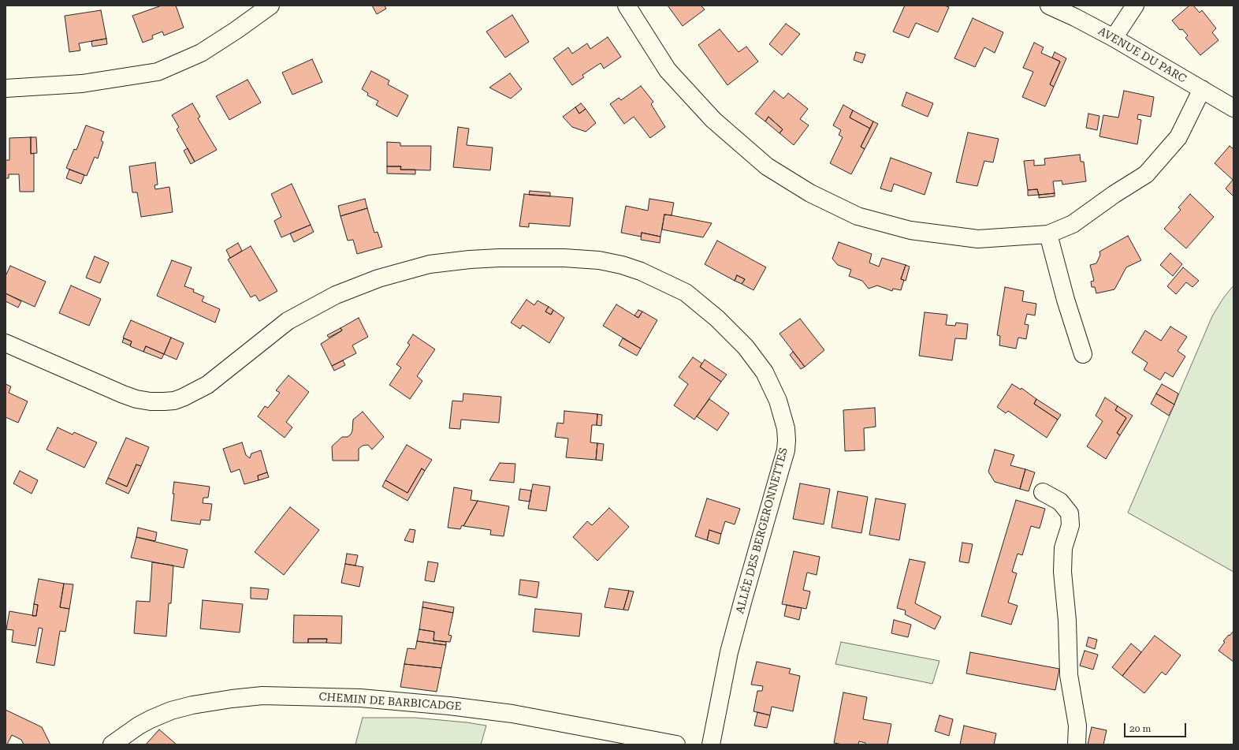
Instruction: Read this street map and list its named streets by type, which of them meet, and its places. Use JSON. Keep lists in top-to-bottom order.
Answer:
{
  "streets": {
    "street": ["AVENUE DU PARC", "ALLÉE DES BERGERONNETTES", "CHEMIN DE BARBICADGE"]
  },
  "scale_bar": "20 m"
}
